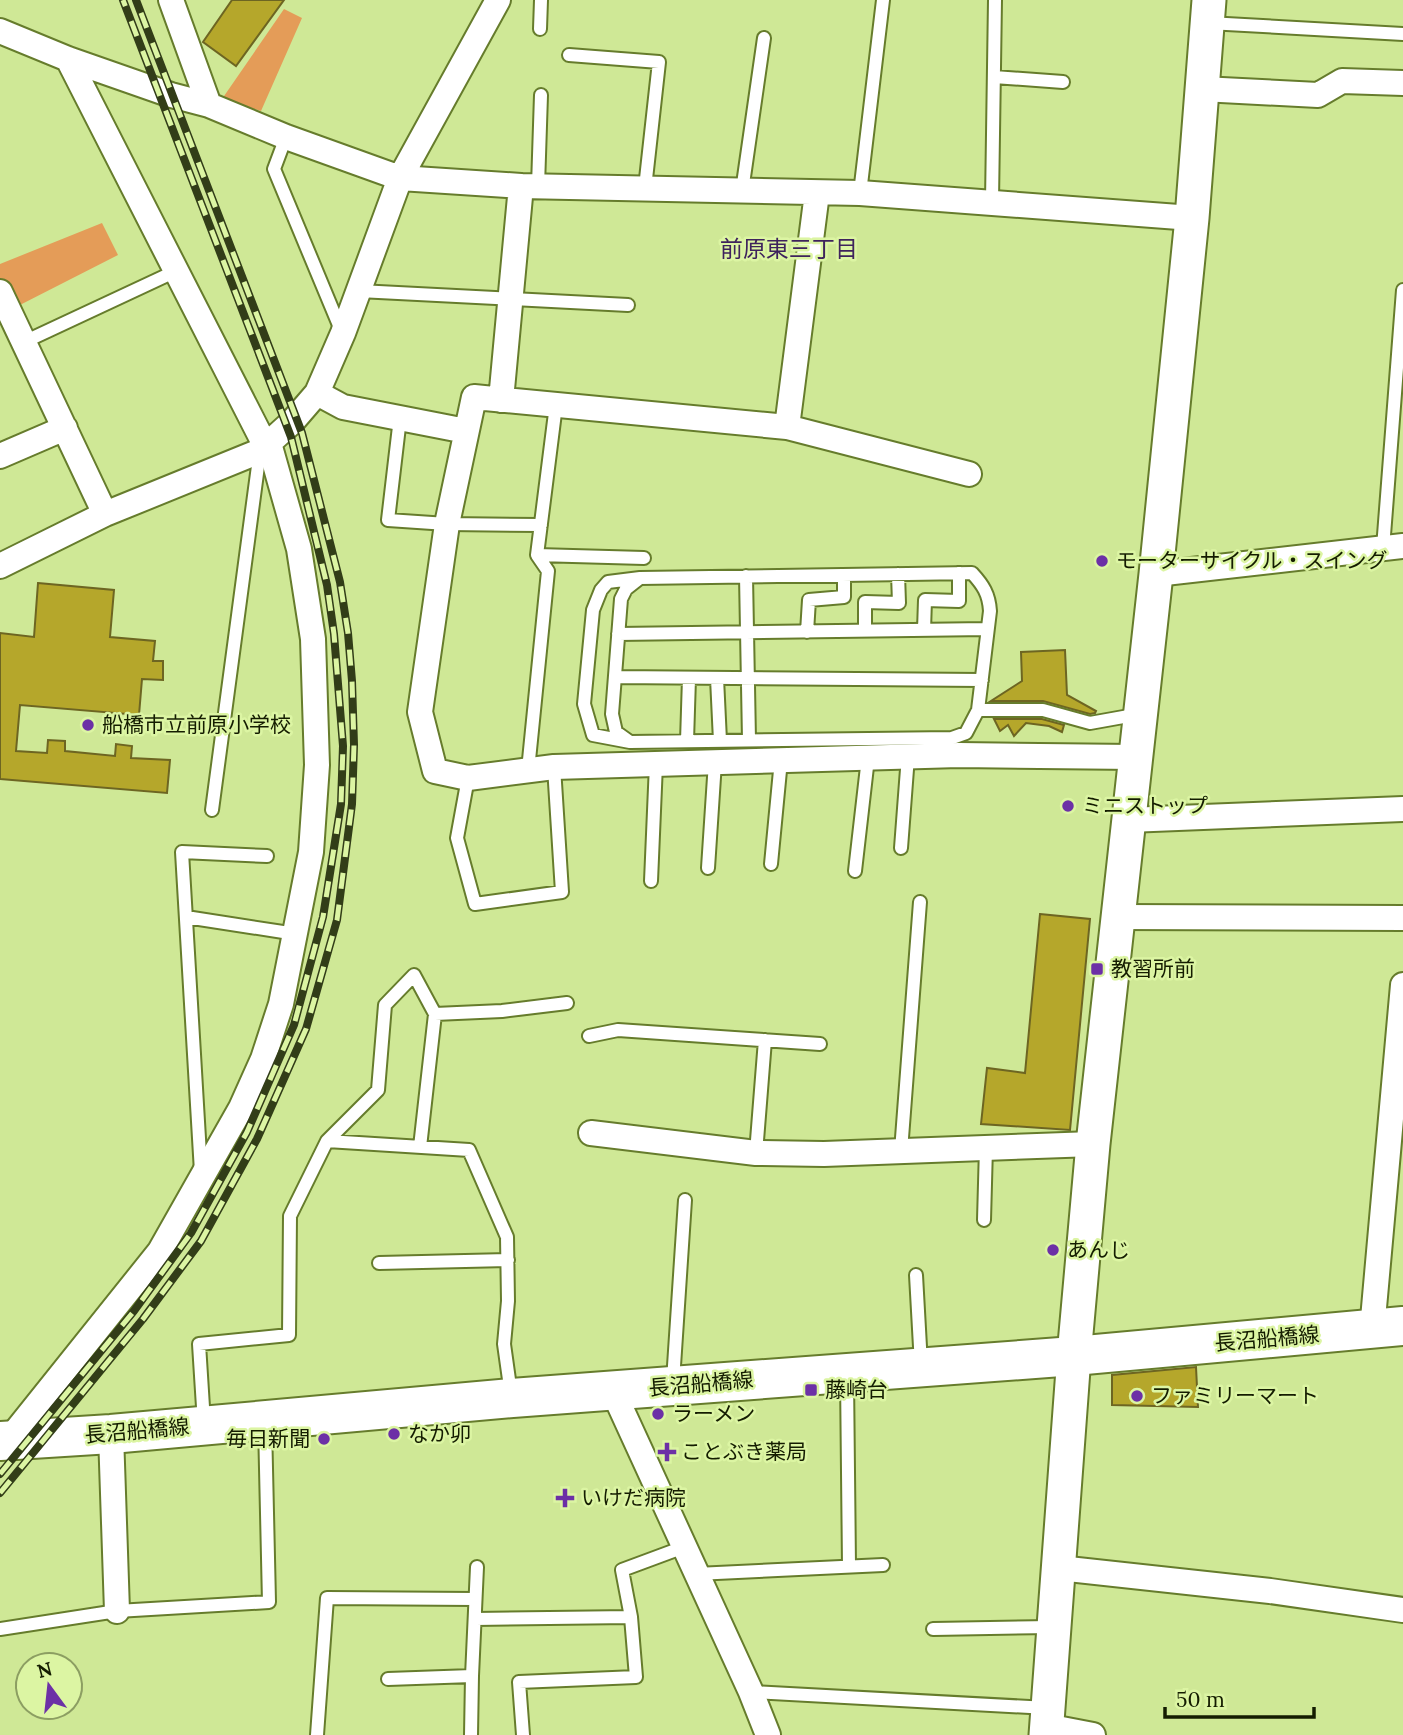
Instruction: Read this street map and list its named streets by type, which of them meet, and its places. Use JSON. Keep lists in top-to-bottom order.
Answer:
{
  "streets": {
    "main road": ["長沼船橋線"]
  },
  "districts": ["前原東三丁目"],
  "places": {
    "other": [
      "モーターサイクル・スイング",
      "船橋市立前原小学校",
      "ミニストップ",
      "あんじ",
      "ファミリーマート",
      "ラーメン",
      "なか卯",
      "毎日新聞"
    ],
    "transit": ["教習所前", "藤崎台"],
    "health": ["ことぶき薬局", "いけだ病院"]
  },
  "scale_bar": "50 m",
  "north": "top"
}
